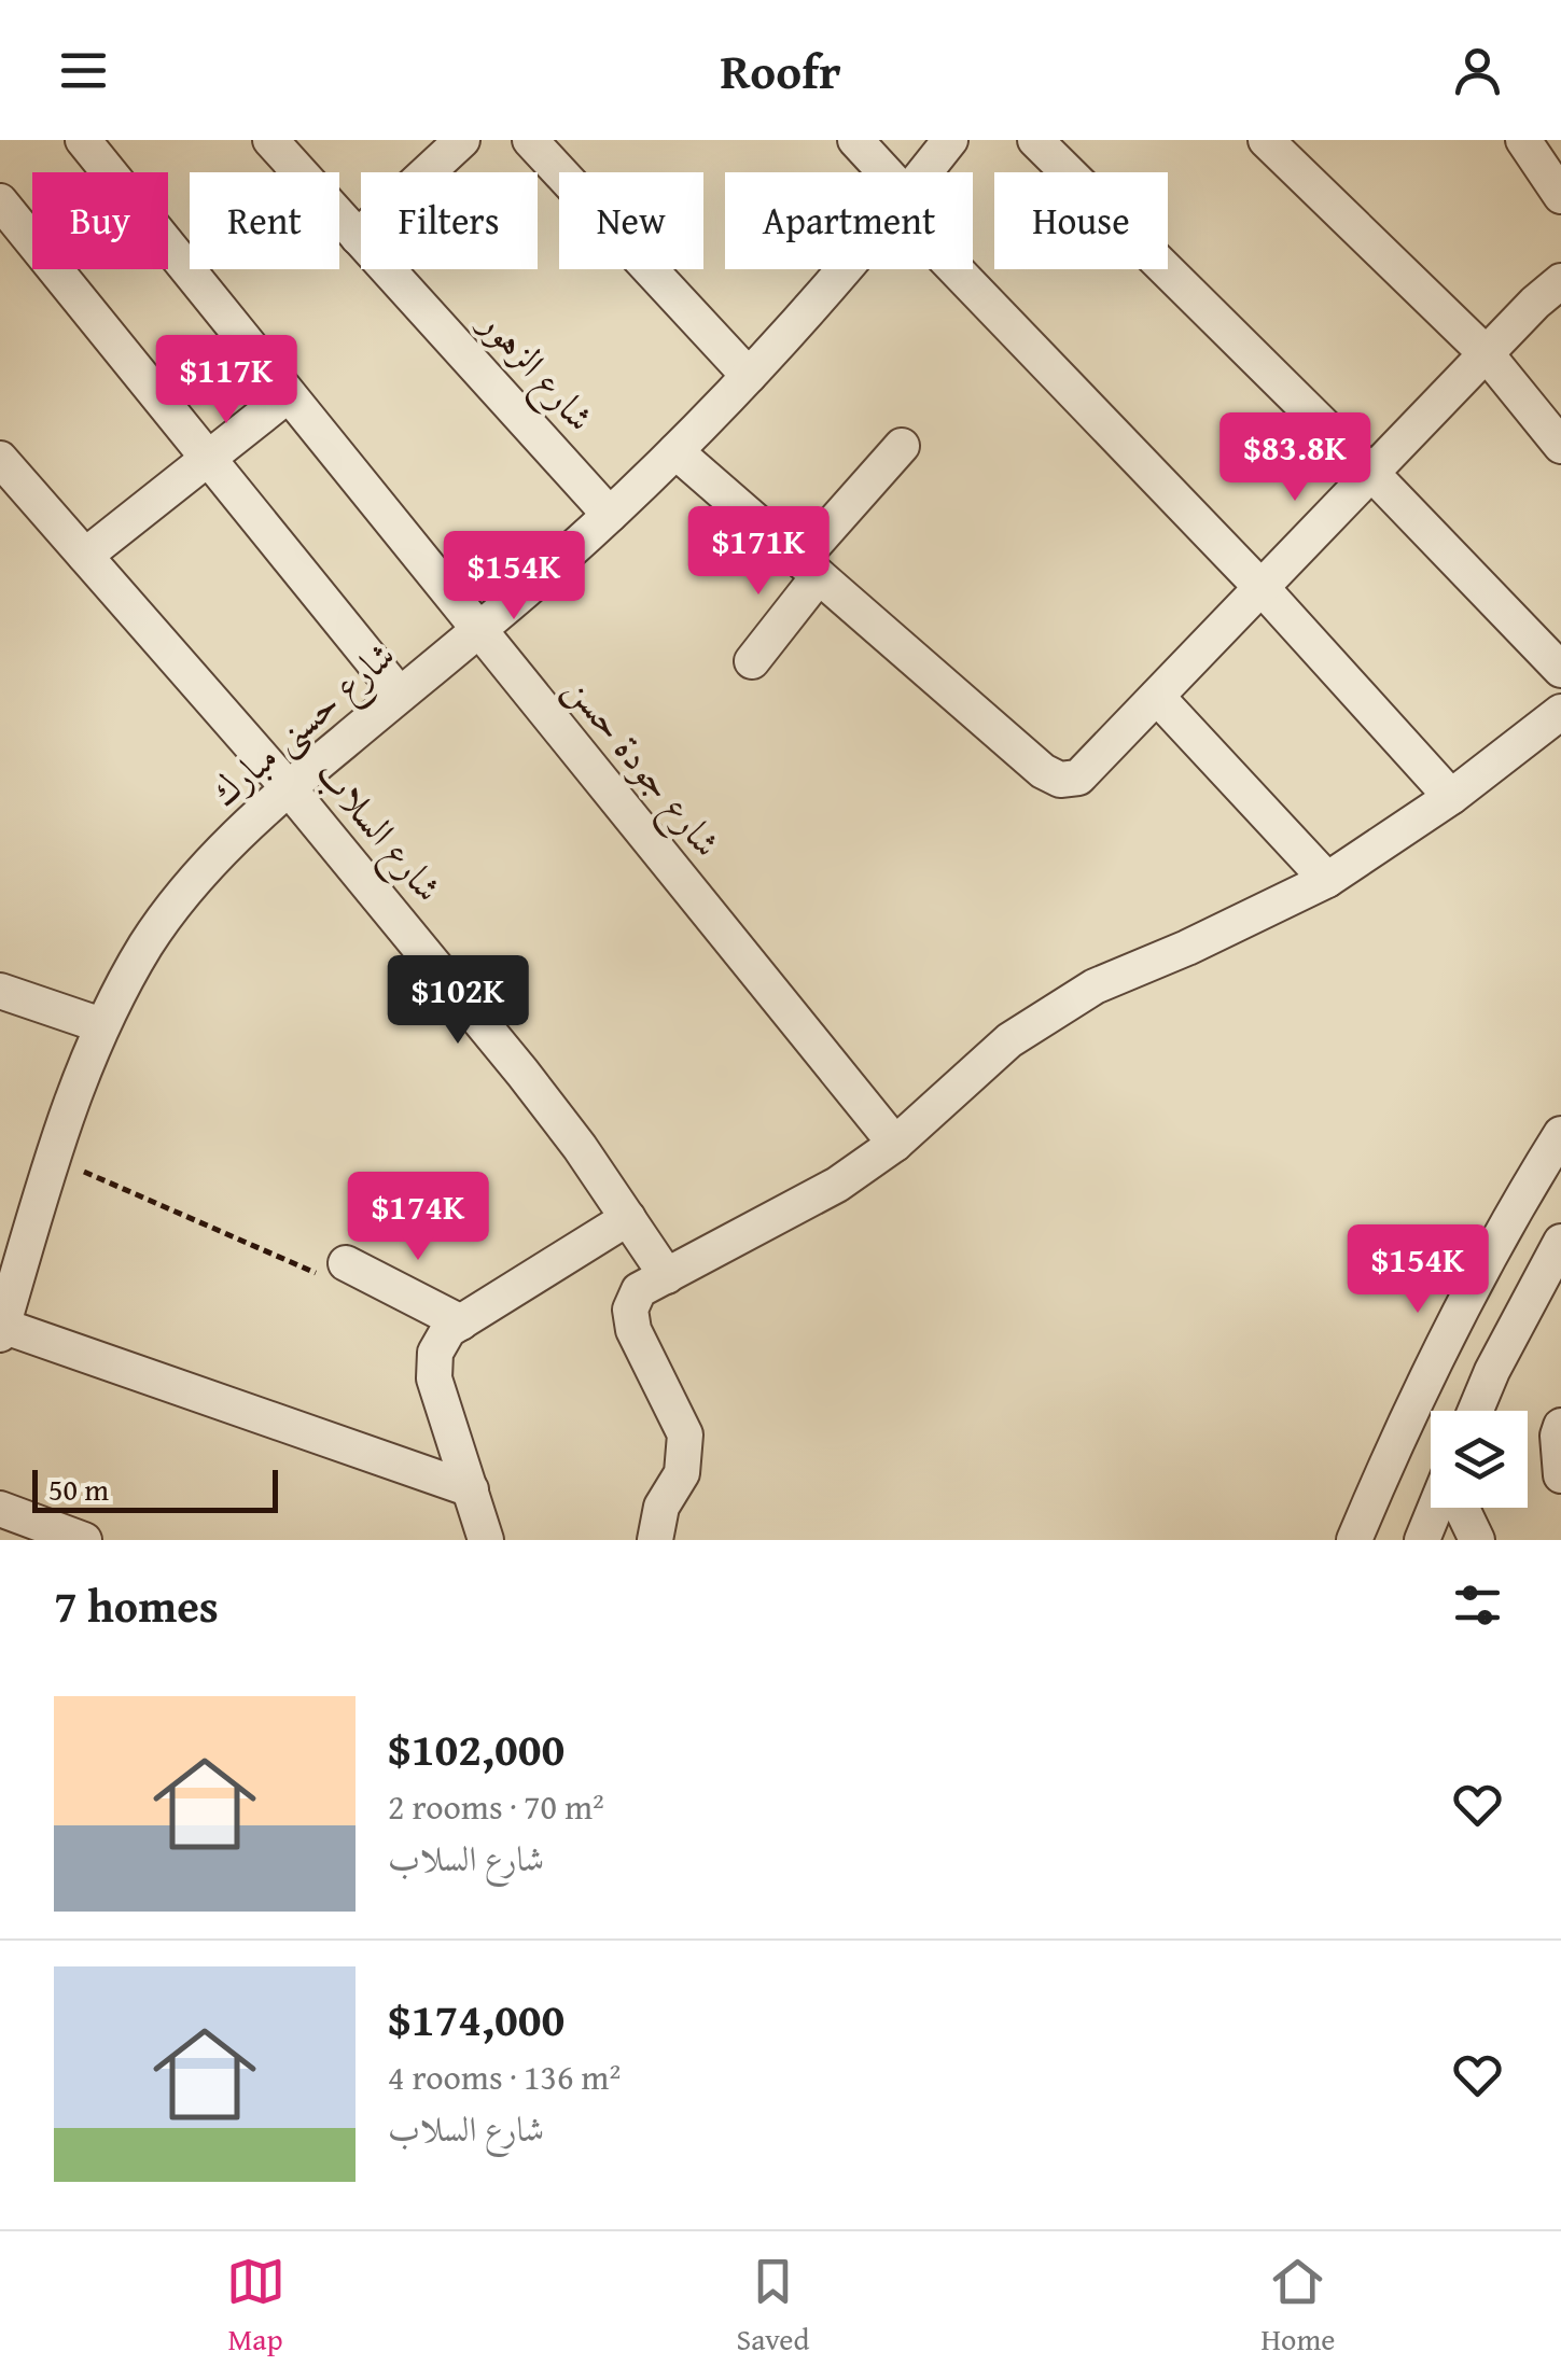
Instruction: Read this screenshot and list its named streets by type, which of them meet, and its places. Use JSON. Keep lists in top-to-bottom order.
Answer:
{
  "streets": {
    "street": [
      "شارع الزهور",
      "شارع حسنى مبارك",
      "شارع جودة حسن",
      "شارع السلاب"
    ]
  },
  "crossings": [
    ["شارع الزهور", "شارع حسنى مبارك"],
    ["شارع حسنى مبارك", "شارع جودة حسن"],
    ["شارع حسنى مبارك", "شارع السلاب"]
  ],
  "scale_bar": "50 m",
  "page": {
    "header": "Roofr",
    "chip": [
      "Buy",
      "Rent",
      "Filters",
      "New",
      "Apartment",
      "House"
    ],
    "price": [
      "$117K",
      "$83.8K",
      "$171K",
      "$154K",
      "$102K",
      "$174K",
      "$154K"
    ],
    "scale": "50 m",
    "heading": "7 homes",
    "list": [
      {
        "name": "$102,000",
        "note": "2 rooms · 70 m² · شارع السلاب"
      },
      {
        "name": "$174,000",
        "note": "4 rooms · 136 m² · شارع السلاب"
      }
    ],
    "tabs": ["Map", "Saved", "Home"]
  }
}
